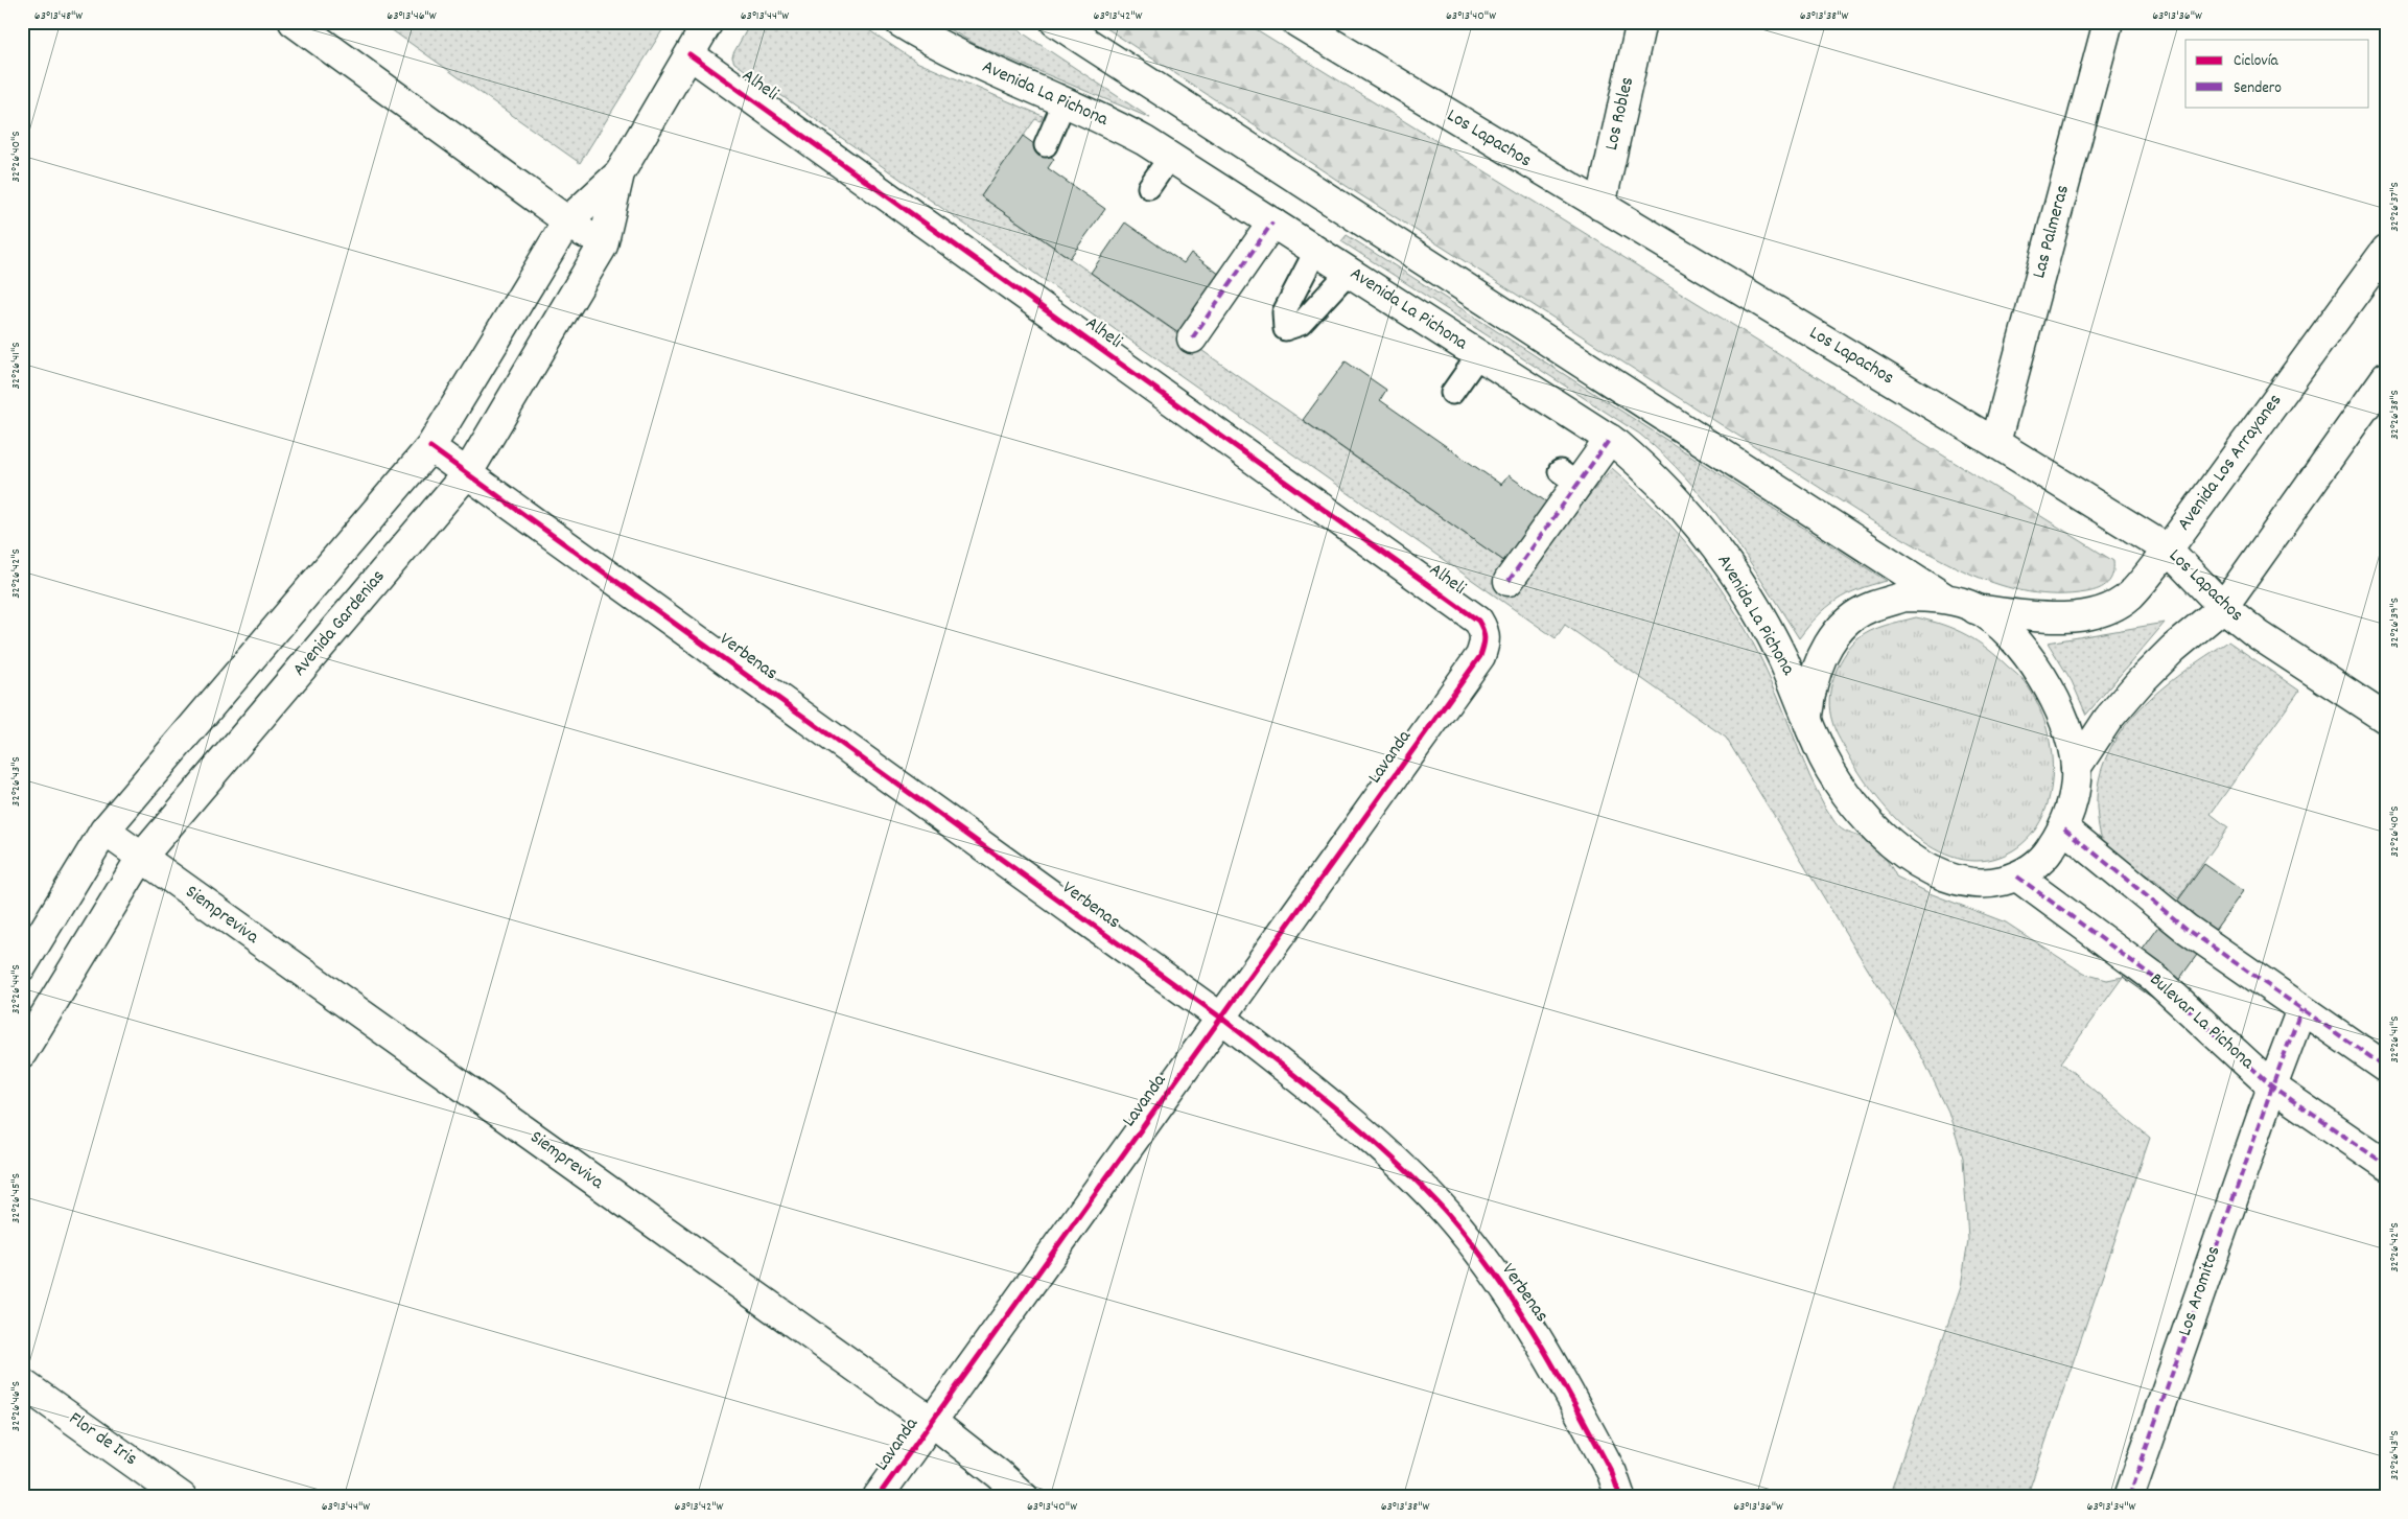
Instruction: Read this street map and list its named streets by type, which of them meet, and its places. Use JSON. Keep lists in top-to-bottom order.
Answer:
{
  "streets": {
    "street": [
      "Alheli",
      "Avenida La Pichona",
      "Los Robles",
      "Los Lapachos",
      "Las Palmeras",
      "Avenida Los Arrayanes",
      "Avenida Gardenias",
      "Verbenas",
      "Lavanda",
      "Siempreviva",
      "Bulevar La Pichona",
      "Los Aromitos",
      "Flor de Iris"
    ]
  },
  "crossings": [
    ["Alheli", "Avenida Gardenias"],
    ["Alheli", "Lavanda"],
    ["Avenida La Pichona", "Bulevar La Pichona"],
    ["Los Robles", "Los Lapachos"],
    ["Los Lapachos", "Las Palmeras"],
    ["Los Lapachos", "Avenida Los Arrayanes"],
    ["Avenida Gardenias", "Verbenas"],
    ["Avenida Gardenias", "Siempreviva"],
    ["Verbenas", "Lavanda"],
    ["Lavanda", "Siempreviva"],
    ["Bulevar La Pichona", "Los Aromitos"]
  ],
  "legend": ["Ciclovía", "Sendero"],
  "coordinates": [
    "63°13'48\"W",
    "63°13'46\"W",
    "63°13'44\"W",
    "63°13'42\"W",
    "63°13'40\"W",
    "63°13'38\"W",
    "63°13'36\"W",
    "32°26'40\"S",
    "32°26'37\"S",
    "32°26'41\"S",
    "32°26'38\"S",
    "32°26'42\"S",
    "32°26'39\"S",
    "32°26'43\"S",
    "32°26'44\"S",
    "32°26'45\"S",
    "32°26'46\"S",
    "63°13'34\"W"
  ]
}
